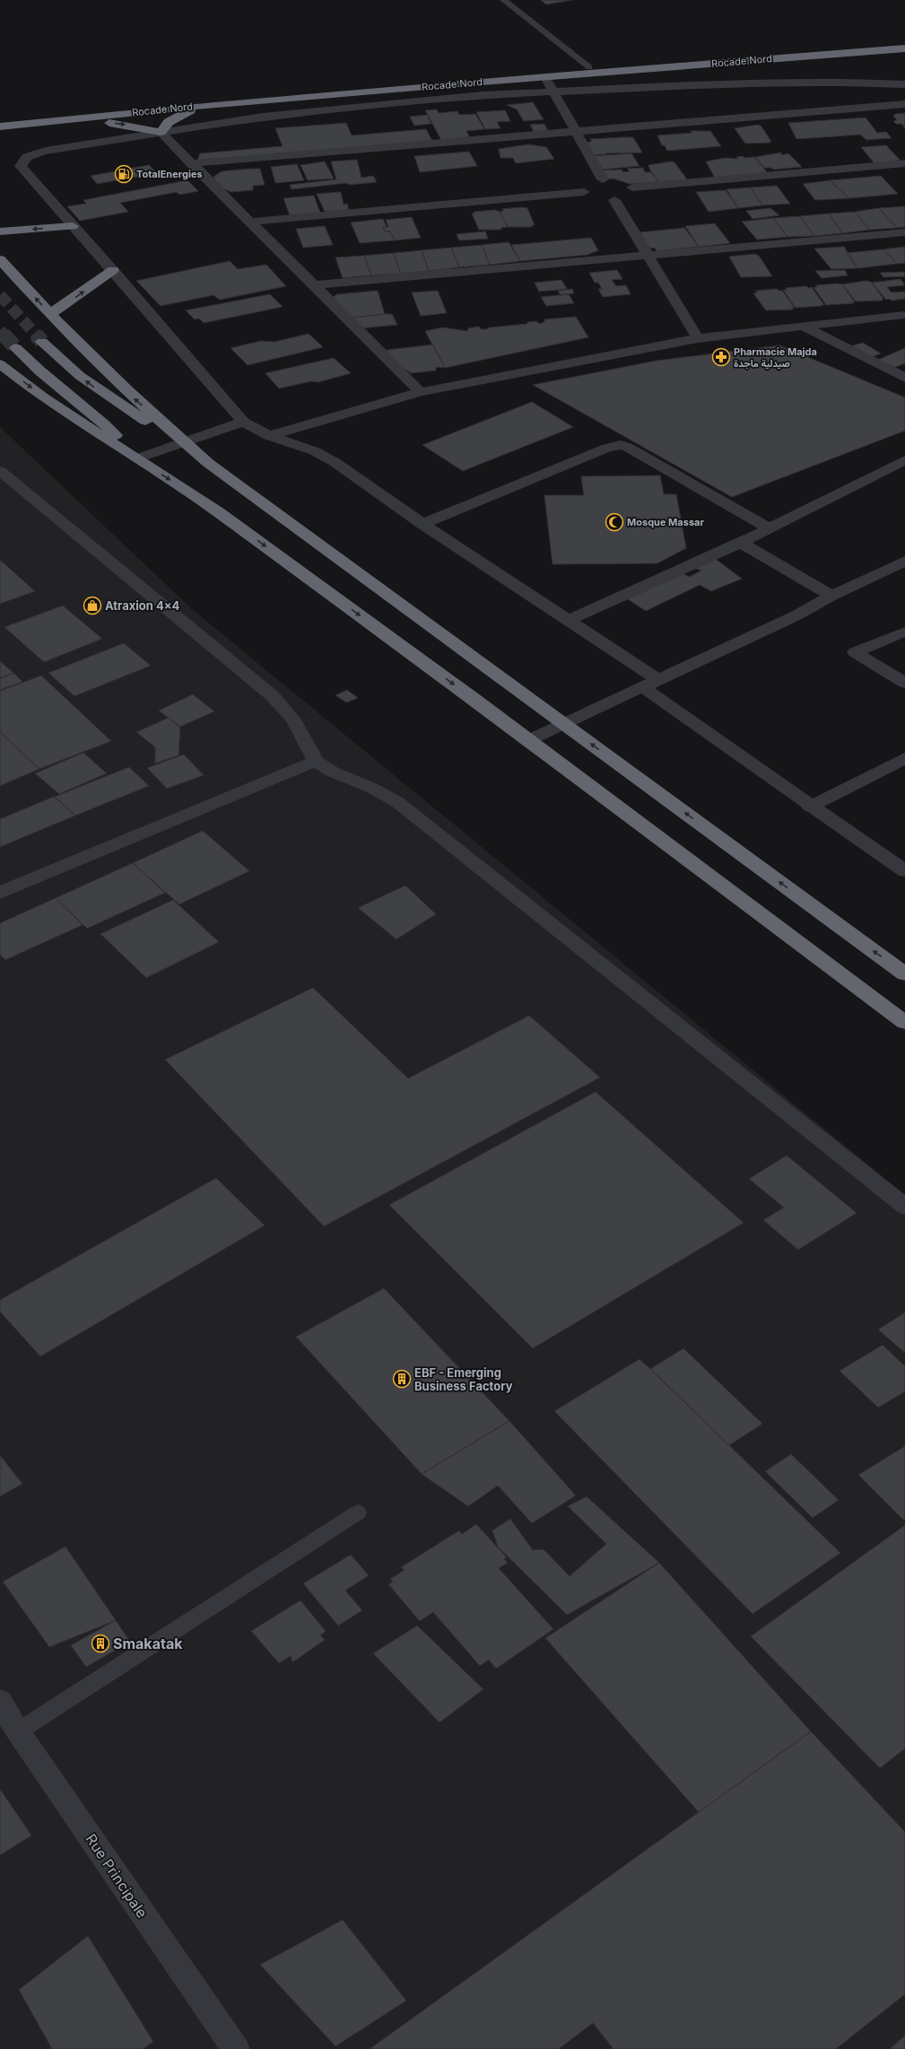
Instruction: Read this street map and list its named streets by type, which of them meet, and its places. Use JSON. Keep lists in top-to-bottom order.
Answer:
{
  "streets": {
    "highway": ["Rocade Nord"],
    "street": ["Rue Principale"]
  },
  "places": {
    "fuel station": ["TotalEnergies"],
    "pharmacy": ["Pharmacie Majda صيدلية ماجدة"],
    "mosque": ["Mosque Massar"],
    "shop": ["Atraxion 4x4"],
    "building": ["EBF - Emerging Business Factory", "Smakatak"]
  }
}
